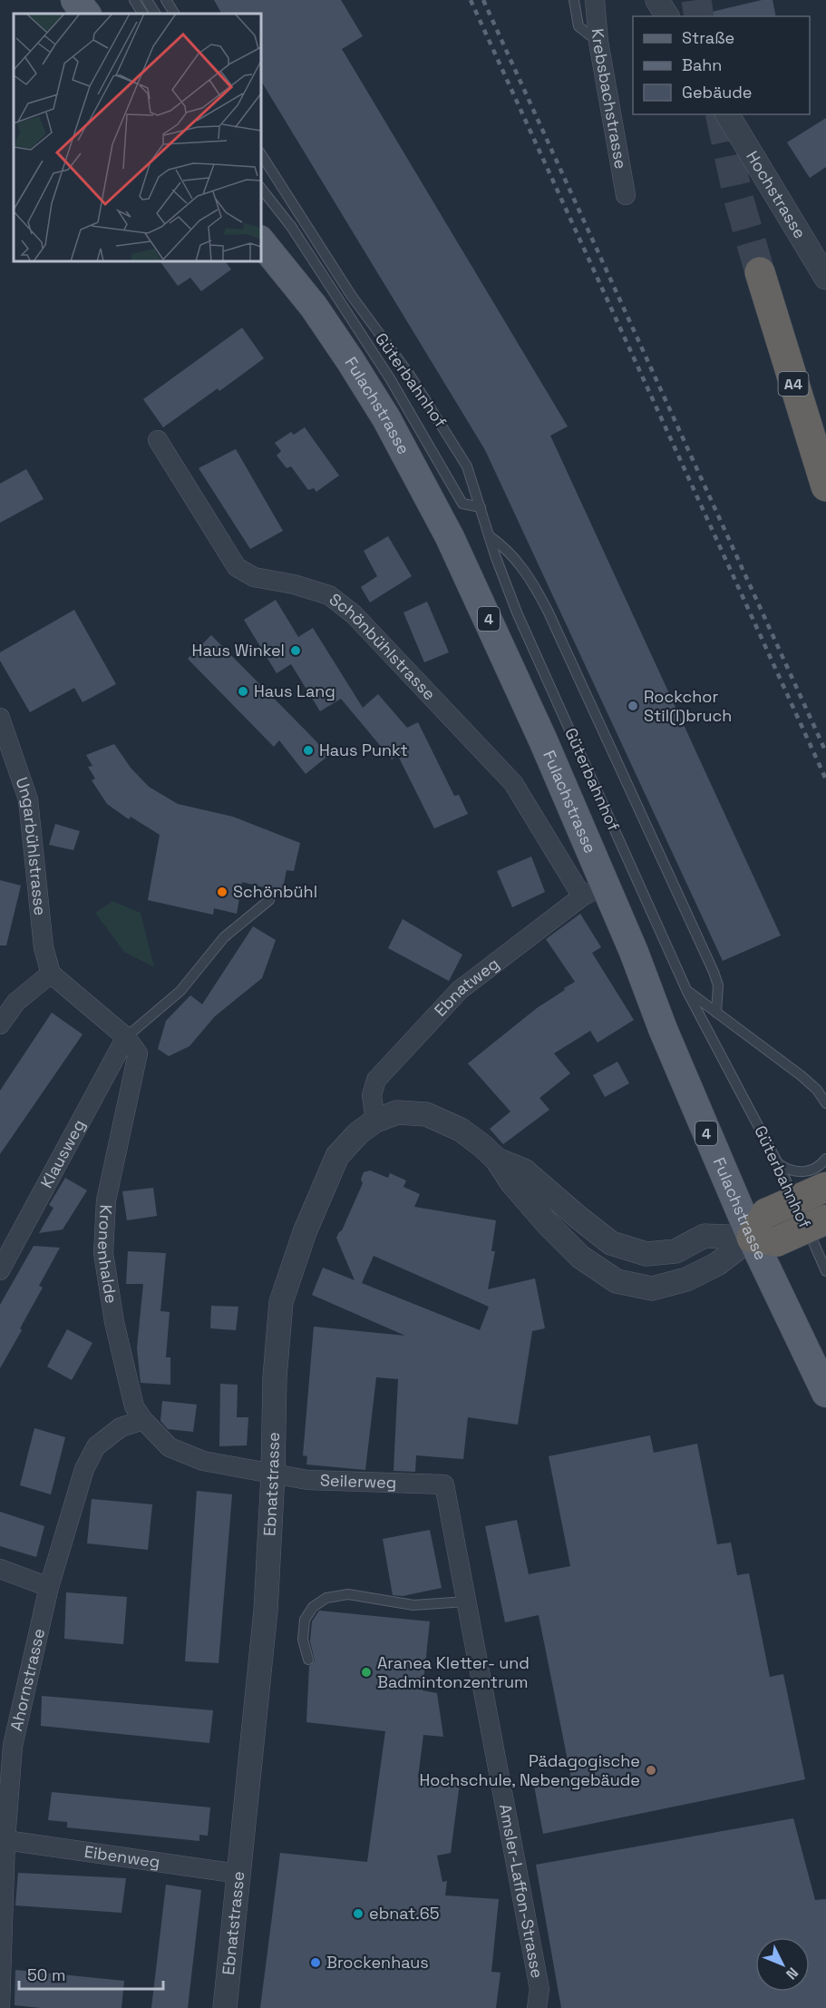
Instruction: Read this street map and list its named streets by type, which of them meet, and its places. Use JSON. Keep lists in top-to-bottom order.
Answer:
{
  "streets": {
    "highway": ["A4"],
    "main road": ["Fulachstrasse", "4"],
    "street": [
      "Krebsbachstrasse",
      "Hochstrasse",
      "Schönbühlstrasse",
      "Ungarbühlstrasse",
      "Ebnatweg",
      "Klausweg",
      "Kronenhalde",
      "Seilerweg",
      "Ebnatstrasse",
      "Ahornstrasse",
      "Eibenweg",
      "Amsler-Laffon-Strasse"
    ],
    "lane": ["Güterbahnhof"]
  },
  "crossings": [
    ["Fulachstrasse", "Schönbühlstrasse"],
    ["Fulachstrasse", "Ebnatweg"],
    ["Fulachstrasse", "Ebnatstrasse"],
    ["Schönbühlstrasse", "Ebnatweg"],
    ["Ungarbühlstrasse", "Kronenhalde"],
    ["Ebnatweg", "Ebnatstrasse"],
    ["Klausweg", "Kronenhalde"],
    ["Kronenhalde", "Seilerweg"],
    ["Kronenhalde", "Ebnatstrasse"],
    ["Kronenhalde", "Ahornstrasse"],
    ["Seilerweg", "Ebnatstrasse"],
    ["Seilerweg", "Amsler-Laffon-Strasse"],
    ["Ebnatstrasse", "Eibenweg"],
    ["Ahornstrasse", "Eibenweg"]
  ],
  "places": [
    "Haus Winkel",
    "Haus Lang",
    "Rockchor Stil(l)bruch",
    "Haus Punkt",
    "Schönbühl",
    "Aranea Kletter- und Badmintonzentrum",
    "Pädagogische Hochschule, Nebengebäude",
    "ebnat.65",
    "Brockenhaus"
  ],
  "legend": ["Straße", "Bahn", "Gebäude"],
  "scale_bar": "50 m",
  "north": "bottom right"
}
